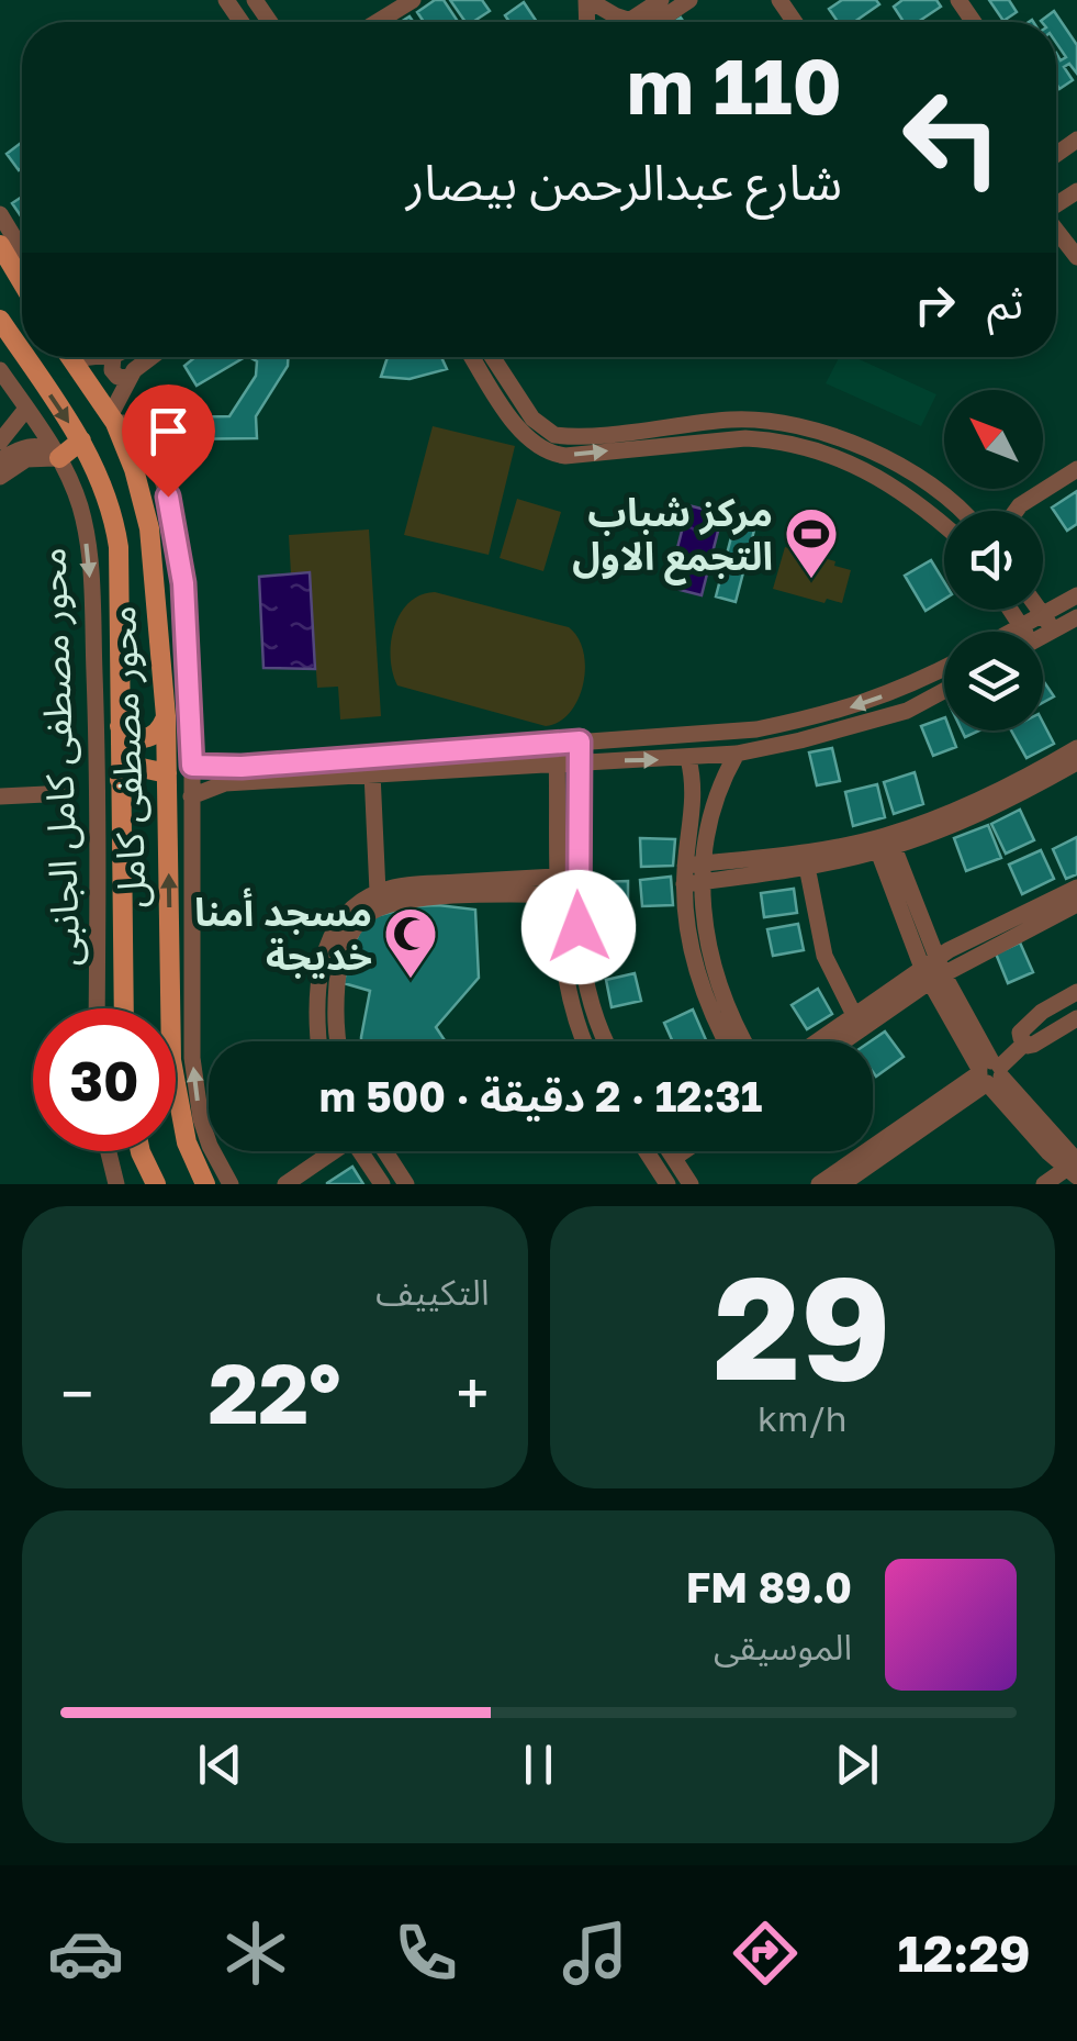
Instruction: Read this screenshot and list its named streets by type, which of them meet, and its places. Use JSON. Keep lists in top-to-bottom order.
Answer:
{
  "streets": {
    "main road": ["محور مصطفى كامل"],
    "street": ["محور مصطفى كامل الجانبى"]
  },
  "places": {
    "sports": ["مركز شباب التجمع الاول"],
    "mosque": ["مسجد أمنا خديجة"]
  },
  "north": "top left",
  "page": {
    "turn": ["110 m", "شارع عبدالرحمن بيصار"],
    "then": "ثم",
    "limit": "30",
    "trip": "12:31 · 2 دقيقة · 500 m",
    "tile": [
      ["29", "km/h"],
      "التكييف"
    ],
    "heat": ["−", "22°", "+"],
    "song": ["89.0 FM", "الموسيقى"],
    "tabs": "12:29"
  }
}
